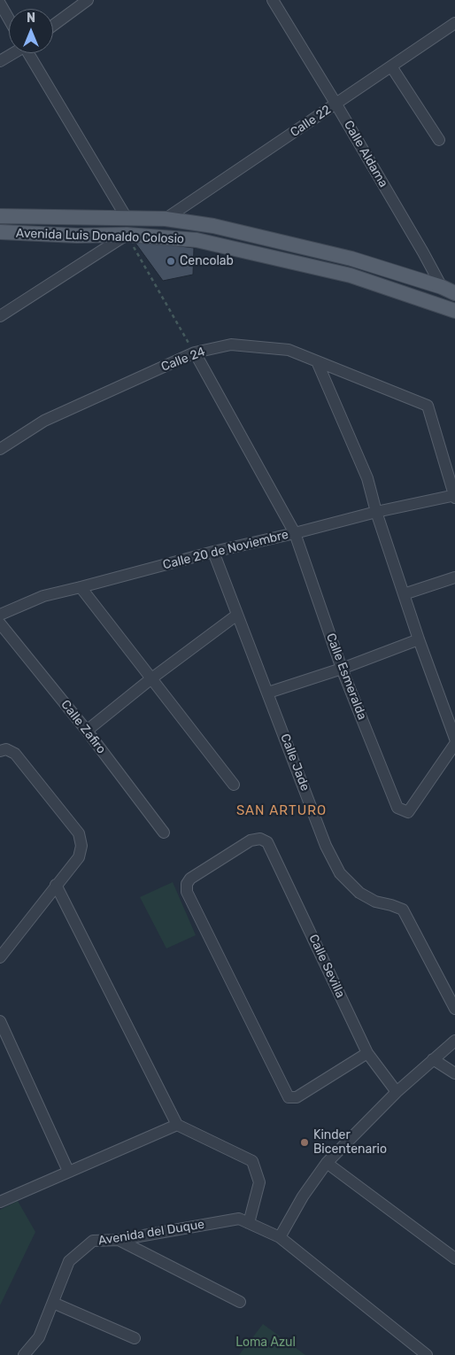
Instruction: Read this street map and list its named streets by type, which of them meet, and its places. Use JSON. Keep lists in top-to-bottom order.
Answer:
{
  "streets": {
    "main road": ["Avenida Luis Donaldo Colosio"],
    "street": [
      "Calle 22",
      "Calle Aldama",
      "Calle 24",
      "Calle 20 de Noviembre",
      "Calle Esmeralda",
      "Calle Zafiro",
      "Calle Jade",
      "Calle Sevilla",
      "Avenida del Duque"
    ]
  },
  "crossings": [
    ["Calle 22", "Calle Aldama"],
    ["Calle 22", "Avenida Luis Donaldo Colosio"],
    ["Calle Aldama", "Avenida Luis Donaldo Colosio"],
    ["Calle 24", "Calle 20 de Noviembre"],
    ["Calle 24", "Calle Esmeralda"],
    ["Calle 20 de Noviembre", "Calle Esmeralda"],
    ["Calle 20 de Noviembre", "Calle Jade"]
  ],
  "districts": ["SAN ARTURO"],
  "parks": ["Loma Azul"],
  "places": ["Cencolab", "Kinder Bicentenario"],
  "north": "top"
}
